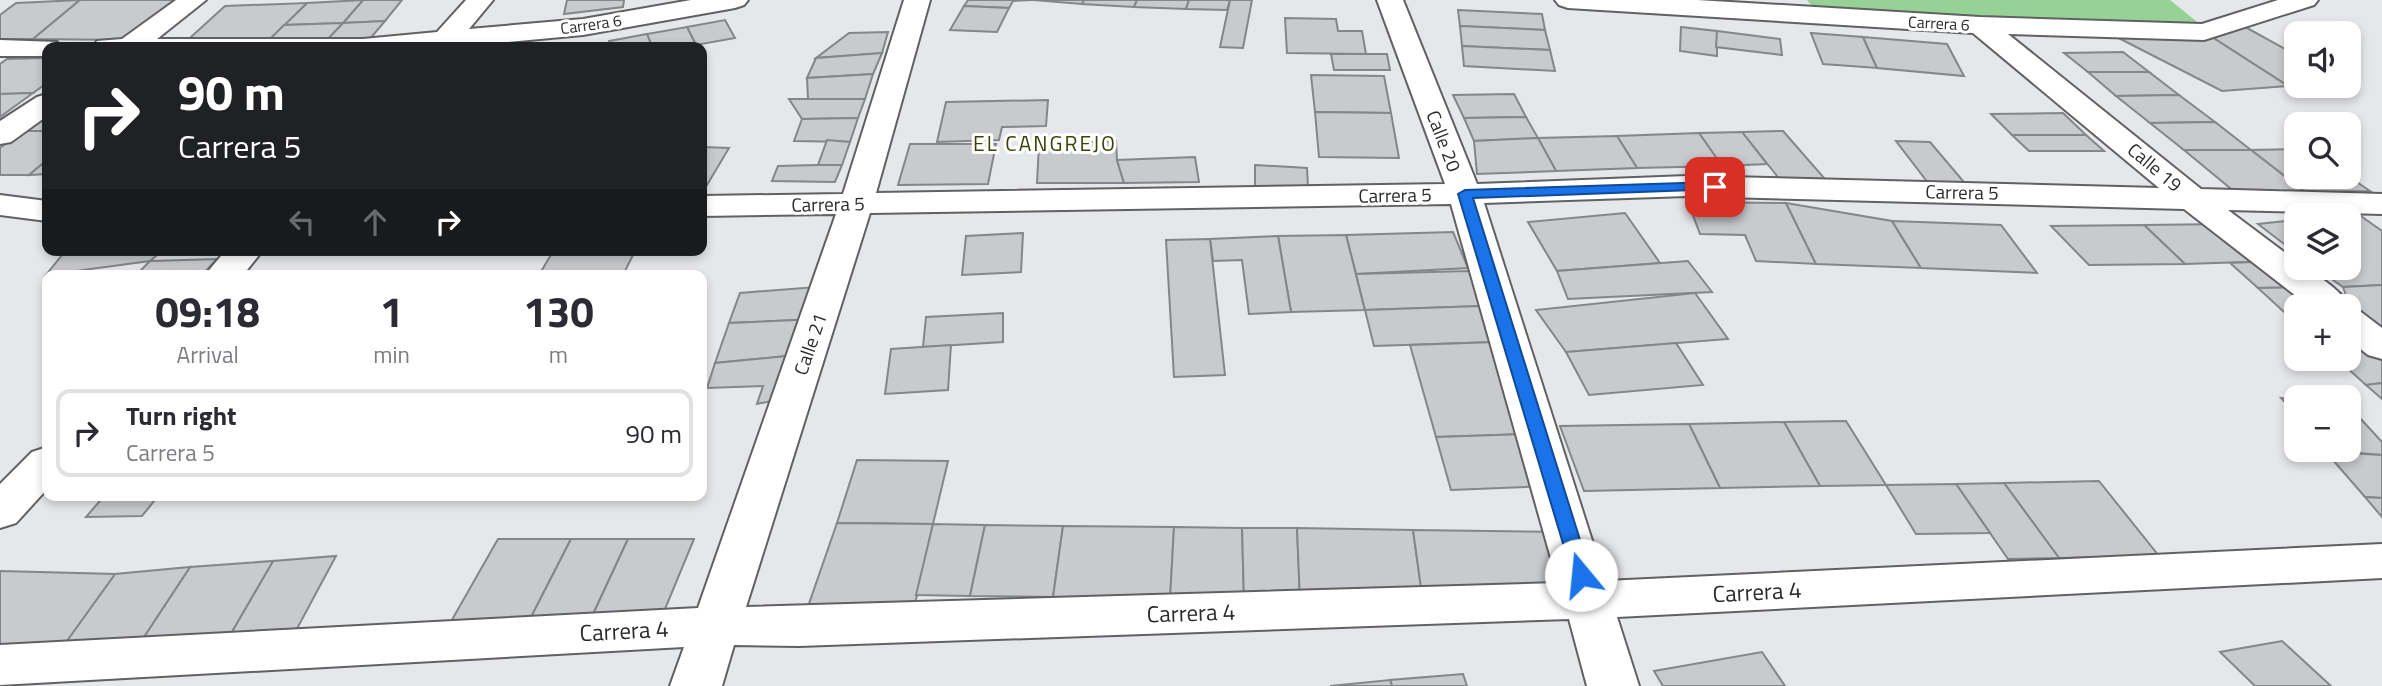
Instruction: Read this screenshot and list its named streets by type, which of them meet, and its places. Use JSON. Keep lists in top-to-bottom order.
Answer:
{
  "streets": {
    "street": [
      "Carrera 6",
      "Calle 20",
      "Calle 19",
      "Carrera 5",
      "Calle 21",
      "Carrera 4"
    ]
  },
  "crossings": [
    ["Carrera 6", "Calle 19"],
    ["Calle 20", "Carrera 5"],
    ["Calle 20", "Carrera 4"],
    ["Calle 19", "Carrera 5"],
    ["Carrera 5", "Calle 21"],
    ["Calle 21", "Carrera 4"]
  ],
  "districts": ["EL CANGREJO"],
  "page": {
    "map_buttons": ["+", "−"],
    "turn": ["90 m", "Carrera 5"],
    "eta": [
      "09:18",
      "Arrival",
      "1",
      "min",
      "130",
      "m"
    ],
    "list": [
      {
        "name": "Turn right",
        "note": "Carrera 5",
        "value": "90 m"
      }
    ]
  }
}
